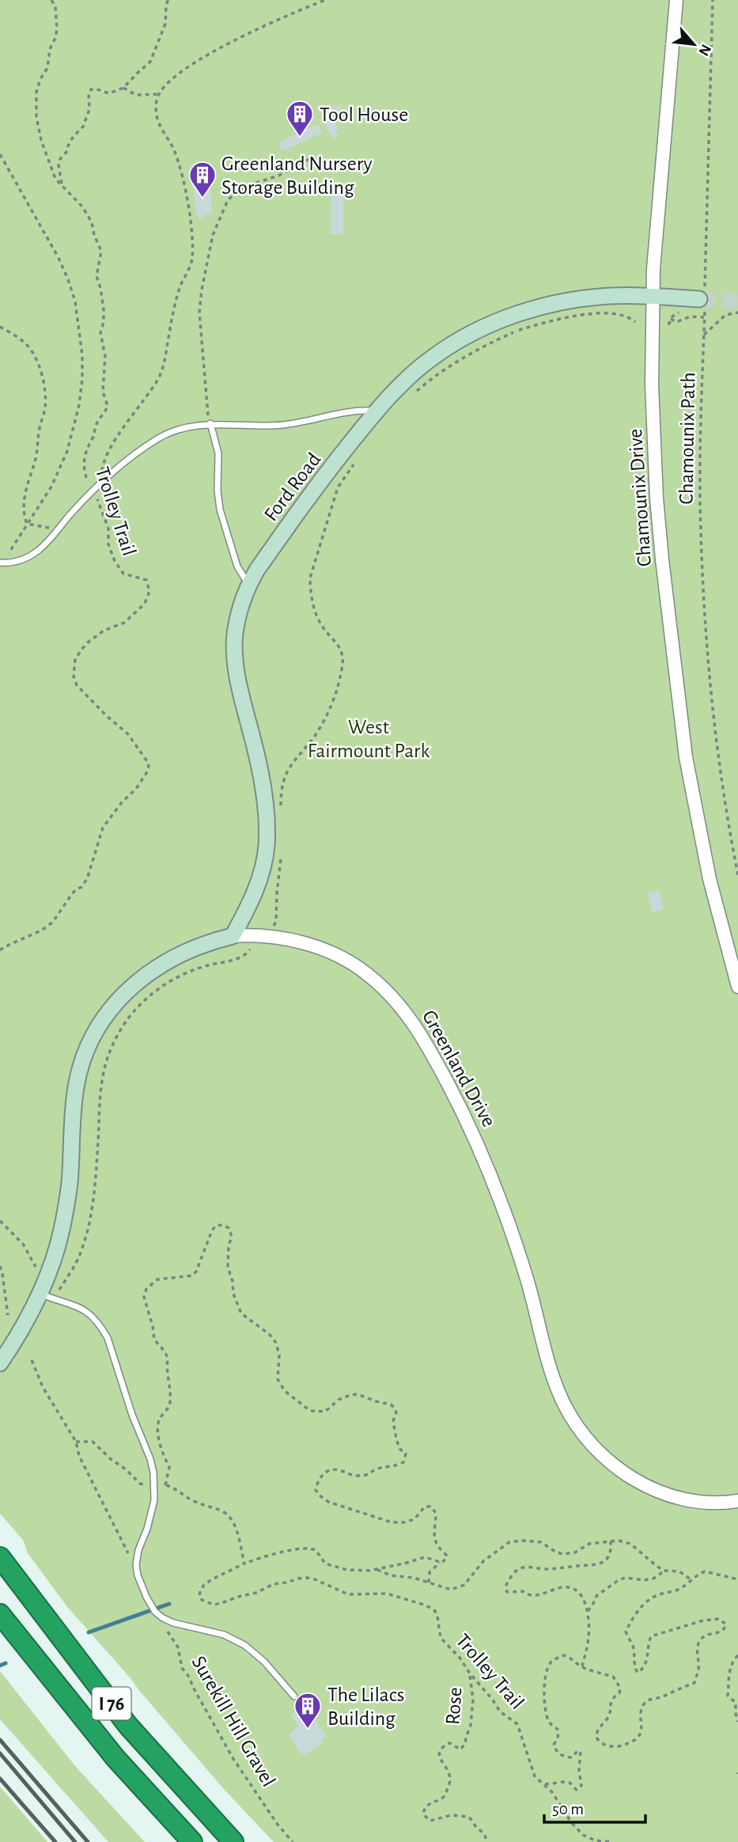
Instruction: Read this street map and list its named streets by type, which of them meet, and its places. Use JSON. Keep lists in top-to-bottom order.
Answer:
{
  "streets": {
    "highway": ["I 76"],
    "main road": ["Ford Road", "Greenland Drive"],
    "street": ["Chamounix Drive"],
    "path": [
      "Chamounix Path",
      "Trolley Trail",
      "Rose",
      "Surekill Hill Gravel"
    ]
  },
  "crossings": [
    ["Chamounix Path", "Ford Road"],
    ["Ford Road", "Chamounix Drive"],
    ["Ford Road", "Greenland Drive"],
    ["Trolley Trail", "Rose"]
  ],
  "parks": ["West Fairmount Park"],
  "places": {
    "building": ["Tool House", "Greenland Nursery Storage Building", "The Lilacs Building"]
  },
  "scale_bar": "50 m",
  "north": "bottom right"
}
